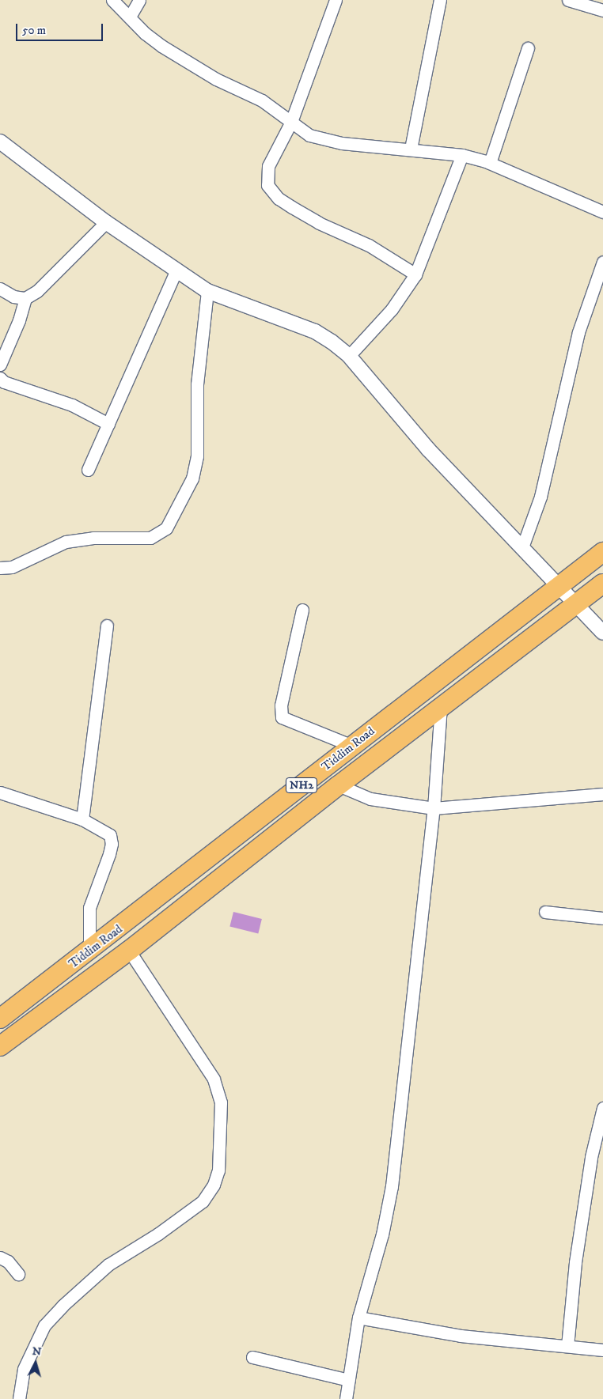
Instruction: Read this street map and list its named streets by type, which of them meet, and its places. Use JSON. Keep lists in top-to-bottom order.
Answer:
{
  "streets": {
    "highway": ["Tiddim Road", "NH2"]
  },
  "scale_bar": "50 m",
  "north": "top"
}
